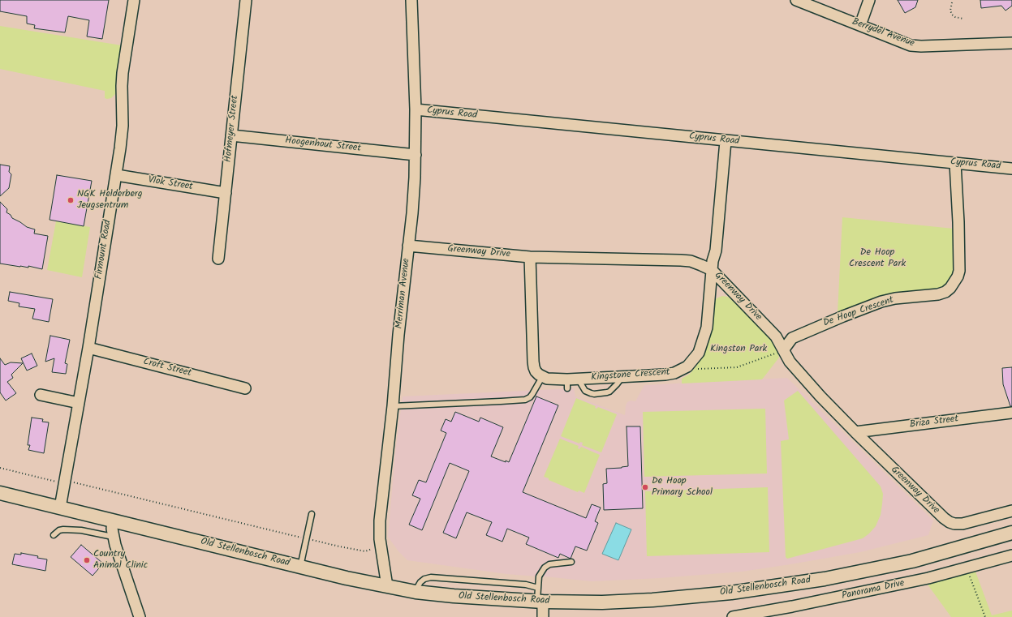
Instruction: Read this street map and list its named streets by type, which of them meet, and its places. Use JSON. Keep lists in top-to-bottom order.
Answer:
{
  "streets": {
    "street": [
      "Berrydel Avenue",
      "Cyprus Road",
      "Hofmeyer Street",
      "Hoogenhout Street",
      "Vlok Street",
      "Firmount Road",
      "Greenway Drive",
      "Merriman Avenue",
      "De Hoop Crescent",
      "Croft Street",
      "Kingstone Crescent",
      "Briza Street",
      "Old Stellenbosch Road",
      "Panorama Drive"
    ]
  },
  "crossings": [
    ["Cyprus Road", "Merriman Avenue"],
    ["Cyprus Road", "De Hoop Crescent"],
    ["Cyprus Road", "Kingstone Crescent"],
    ["Hofmeyer Street", "Hoogenhout Street"],
    ["Hofmeyer Street", "Vlok Street"],
    ["Hoogenhout Street", "Merriman Avenue"],
    ["Vlok Street", "Firmount Road"],
    ["Firmount Road", "Croft Street"],
    ["Firmount Road", "Old Stellenbosch Road"],
    ["Greenway Drive", "Merriman Avenue"],
    ["Greenway Drive", "De Hoop Crescent"],
    ["Greenway Drive", "Kingstone Crescent"],
    ["Greenway Drive", "Briza Street"],
    ["Merriman Avenue", "Old Stellenbosch Road"]
  ],
  "parks": ["De Hoop Crescent Park", "Kingston Park"],
  "places": ["NGK Helderberg Jeugsentrum", "De Hoop Primary School", "Country Animal Clinic"]
}
